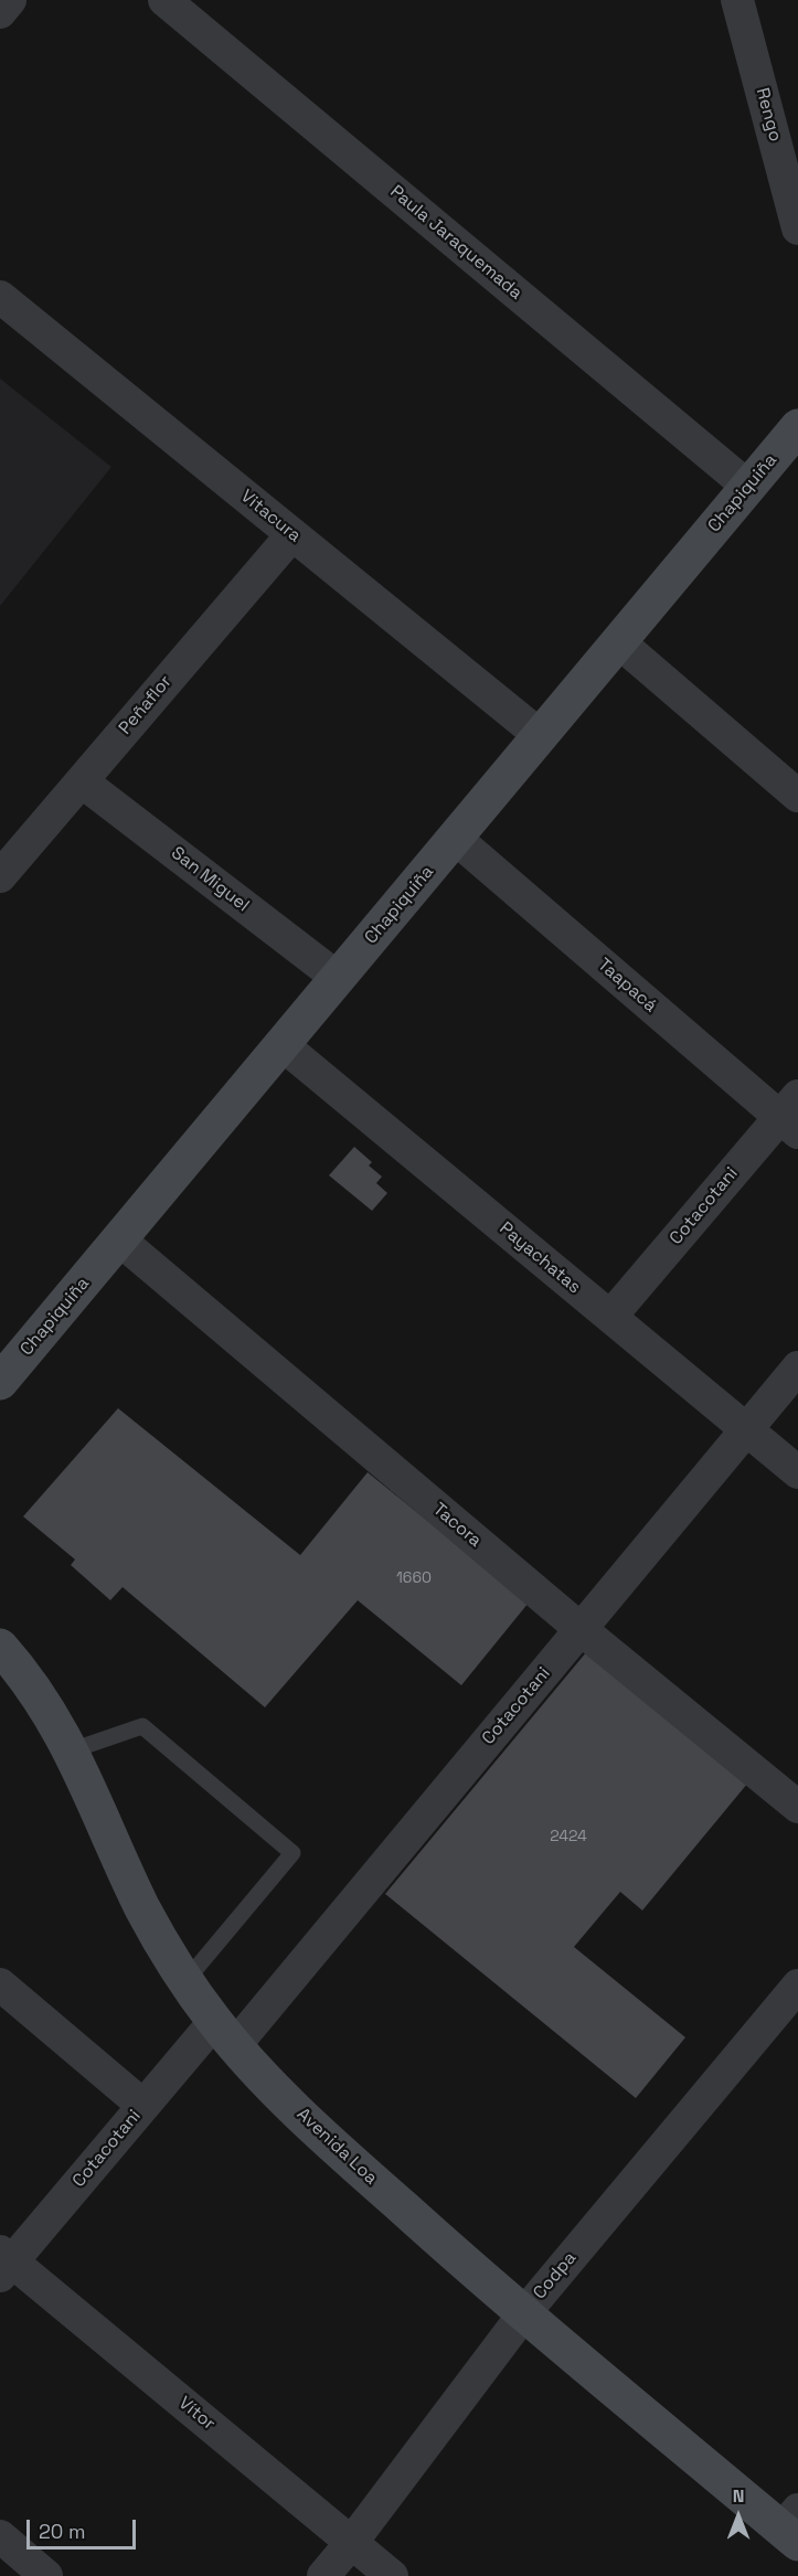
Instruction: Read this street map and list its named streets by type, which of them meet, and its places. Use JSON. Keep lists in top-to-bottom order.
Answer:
{
  "streets": {
    "street": [
      "Rengo",
      "Paula Jaraquemada",
      "Chapiquiña",
      "Vitacura",
      "Peñaflor",
      "San Miguel",
      "Taapacá",
      "Cotacotani",
      "Payachatas",
      "Tacora",
      "Avenida Loa",
      "Codpa",
      "Vítor"
    ]
  },
  "crossings": [
    ["Paula Jaraquemada", "Chapiquiña"],
    ["Chapiquiña", "Vitacura"],
    ["Chapiquiña", "San Miguel"],
    ["Chapiquiña", "Taapacá"],
    ["Chapiquiña", "Payachatas"],
    ["Chapiquiña", "Tacora"],
    ["Vitacura", "Peñaflor"],
    ["Peñaflor", "San Miguel"],
    ["Taapacá", "Cotacotani"],
    ["Cotacotani", "Payachatas"],
    ["Cotacotani", "Tacora"],
    ["Cotacotani", "Avenida Loa"],
    ["Cotacotani", "Vítor"],
    ["Avenida Loa", "Codpa"],
    ["Codpa", "Vítor"]
  ],
  "house_numbers": ["1660", "2424"],
  "scale_bar": "20 m",
  "north": "top"
}
